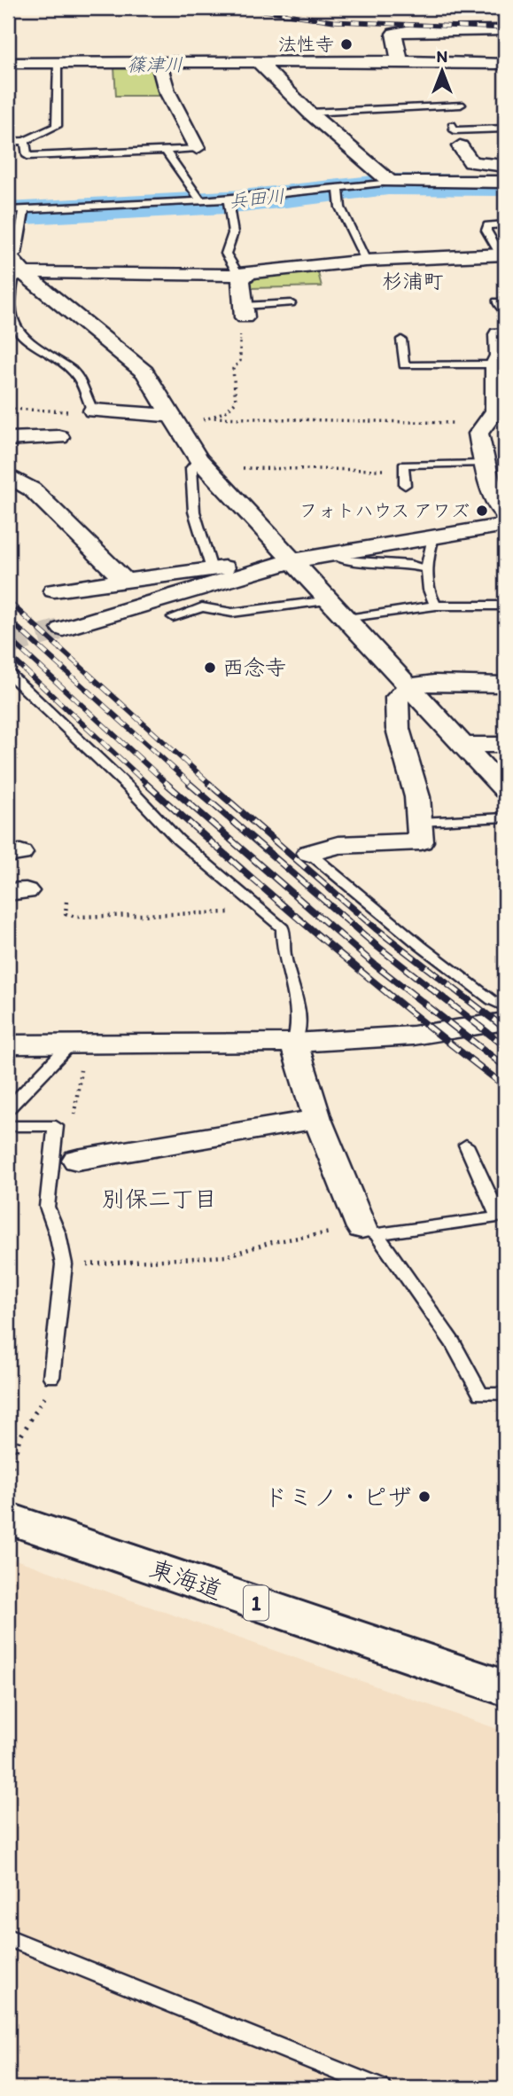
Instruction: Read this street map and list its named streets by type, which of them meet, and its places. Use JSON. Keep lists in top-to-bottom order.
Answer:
{
  "streets": {
    "highway": ["東海道", "1"]
  },
  "districts": ["杉浦町", "別保二丁目"],
  "water": ["篠津川", "兵田川"],
  "places": [
    "法性寺",
    "フォトハウス アワズ",
    "西念寺",
    "ドミノ・ピザ"
  ],
  "north": "top"
}
